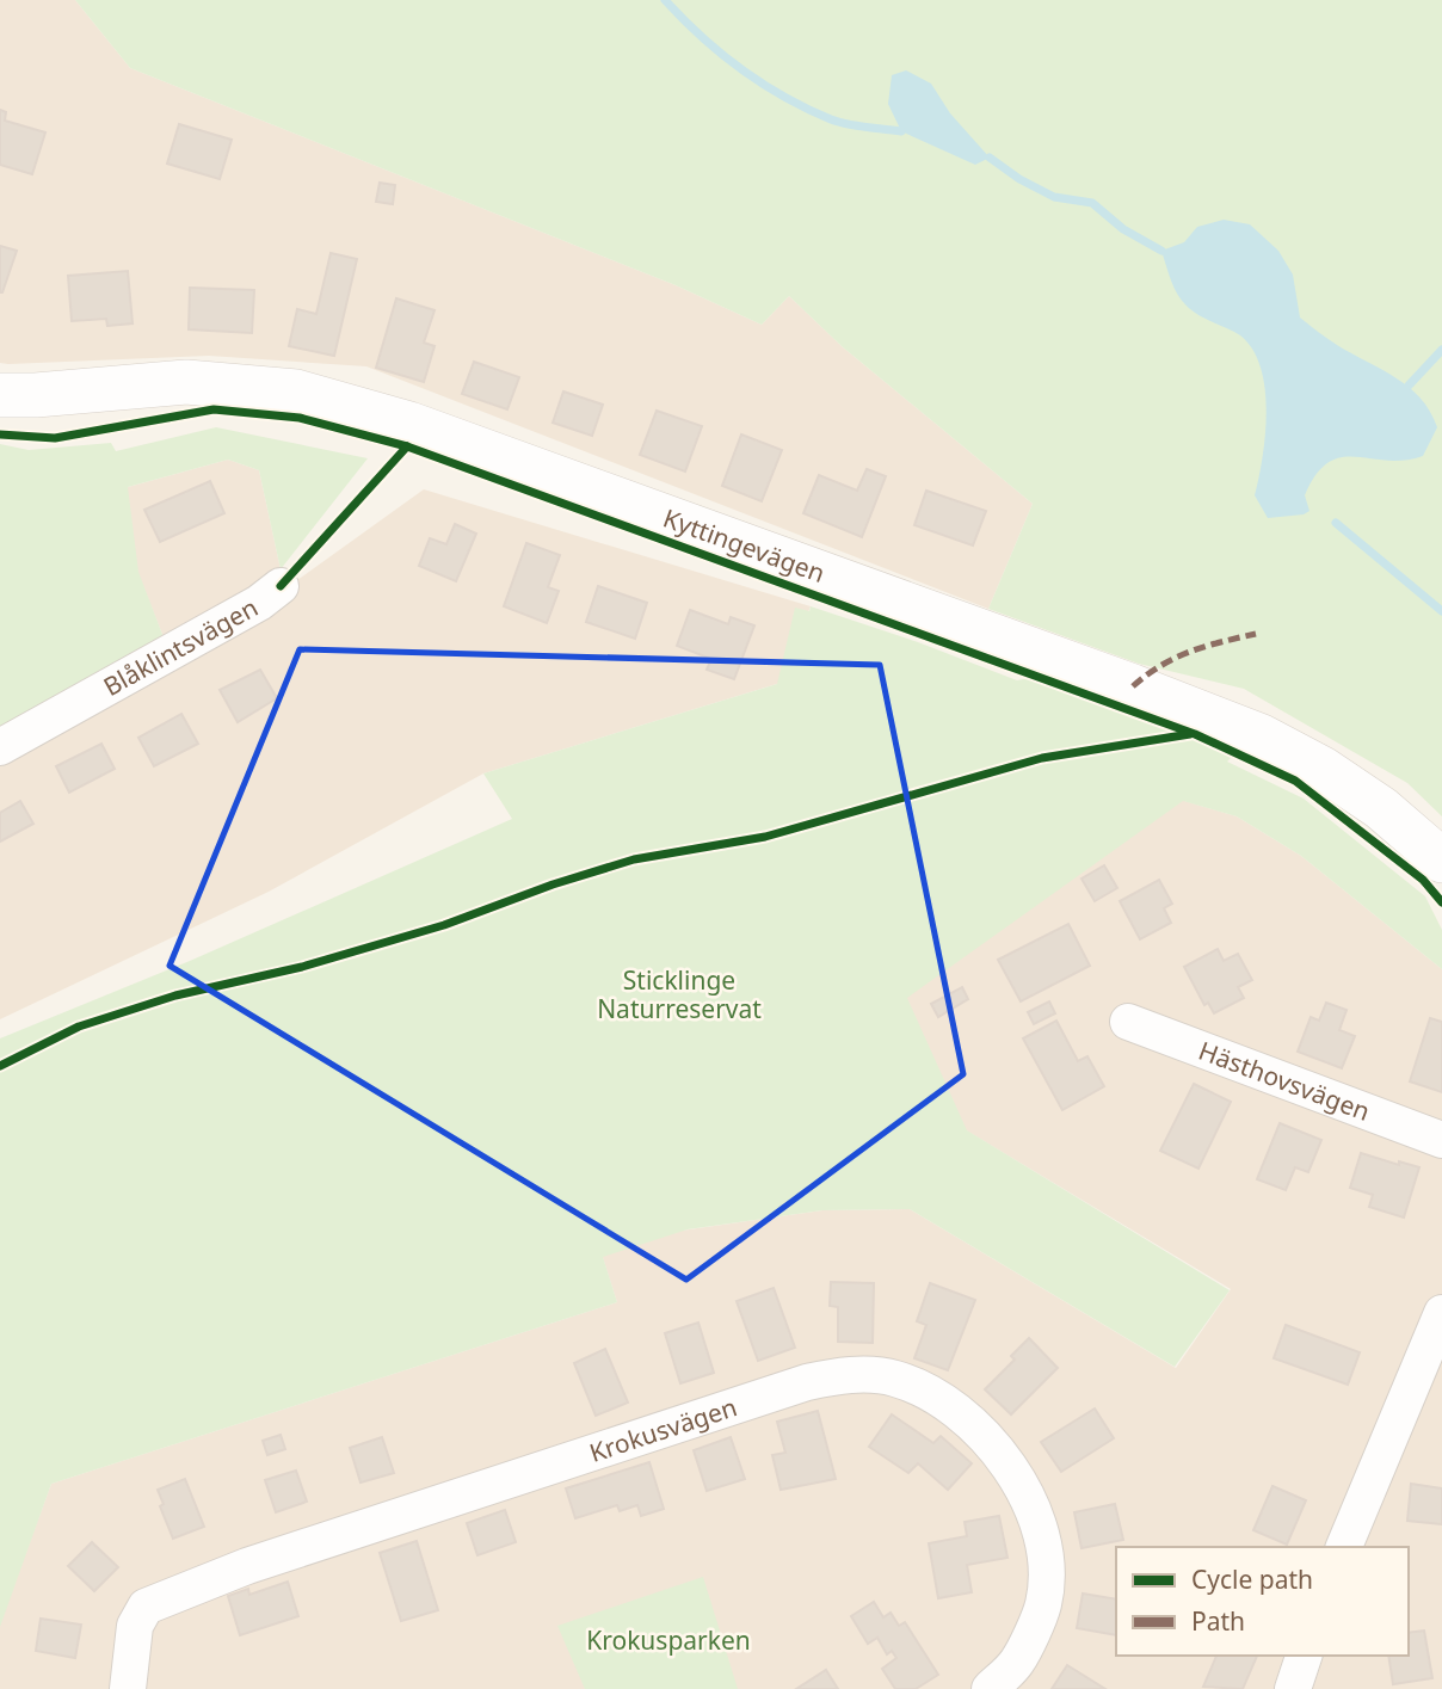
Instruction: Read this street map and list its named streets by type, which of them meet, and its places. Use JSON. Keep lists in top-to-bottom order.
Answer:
{
  "streets": {
    "street": [
      "Kyttingevägen",
      "Blåklintsvägen",
      "Hästhovsvägen",
      "Krokusvägen"
    ]
  },
  "parks": ["Sticklinge Naturreservat", "Krokusparken"],
  "legend": ["Cycle path", "Path"]
}
